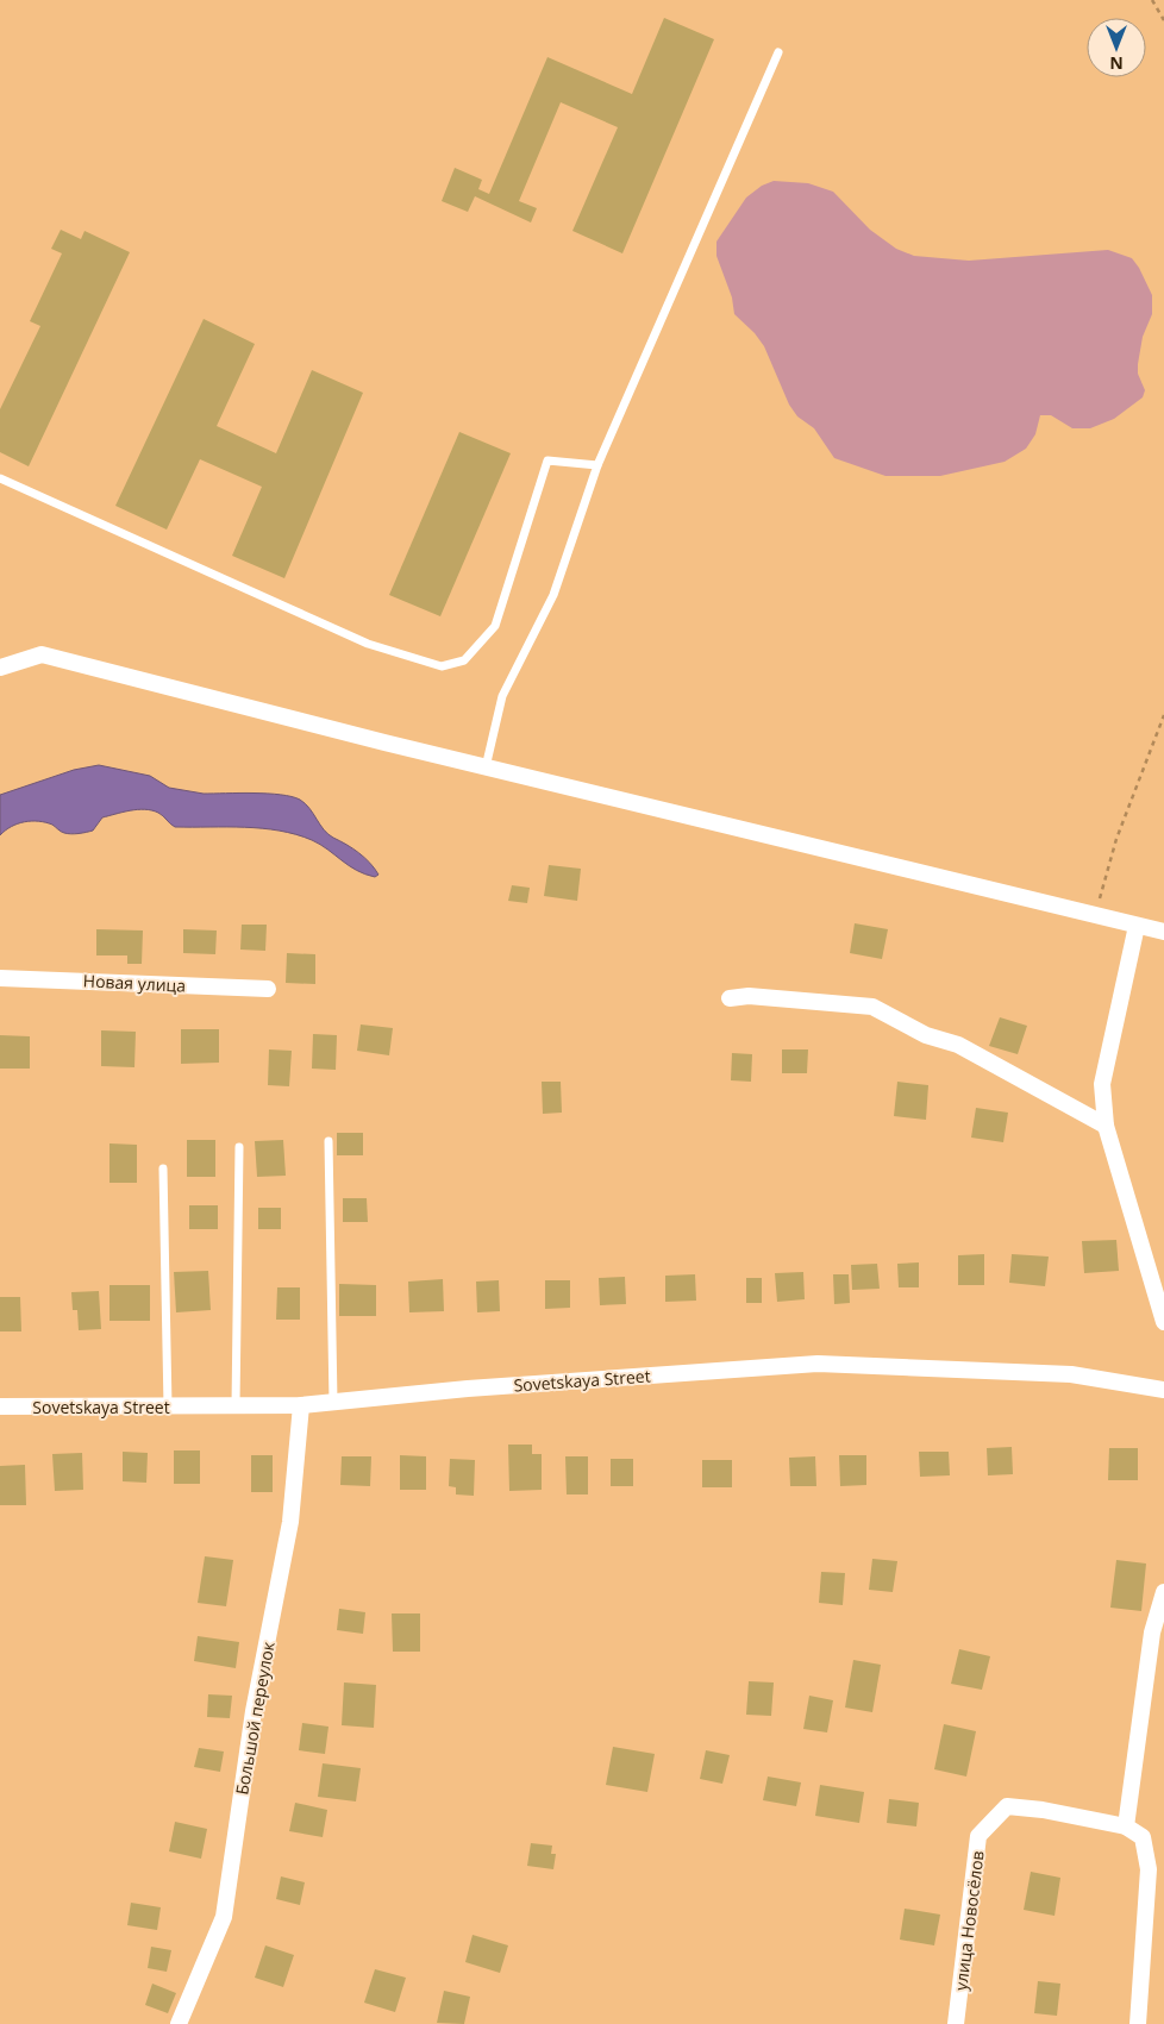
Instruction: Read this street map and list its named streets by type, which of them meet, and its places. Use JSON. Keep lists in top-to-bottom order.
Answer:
{
  "streets": {
    "street": [
      "Новая улица",
      "Sovetskaya Street",
      "Большой переулок",
      "улица Новосёлов"
    ]
  },
  "crossings": [
    ["Sovetskaya Street", "Большой переулок"]
  ],
  "north": "bottom"
}
